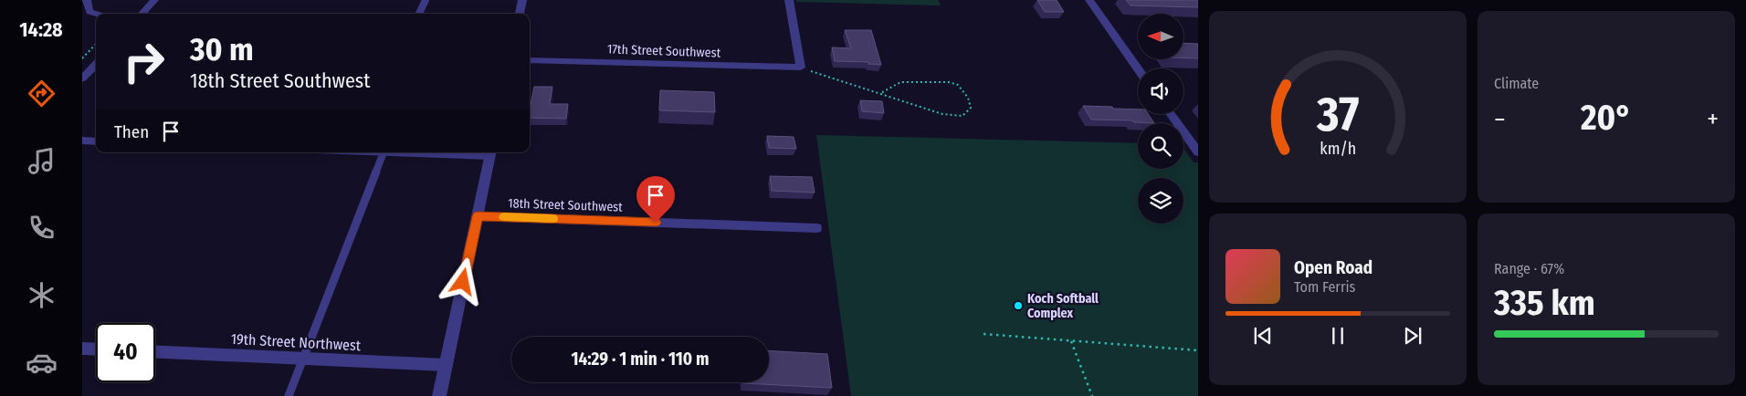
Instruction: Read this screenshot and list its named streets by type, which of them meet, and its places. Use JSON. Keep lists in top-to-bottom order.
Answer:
{
  "streets": {
    "street": ["17th Street Southwest", "18th Street Southwest", "19th Street Northwest"]
  },
  "places": ["Koch Softball Complex"],
  "north": "left",
  "page": {
    "tabs": "14:28",
    "tile": [
      "Climate",
      ["Range · 67%", "335 km"]
    ],
    "turn": ["30 m", "18th Street Southwest"],
    "heat": ["−", "20°", "+"],
    "then": "Then",
    "song": ["Open Road", "Tom Ferris"],
    "limit": "40",
    "trip": "14:29 · 1 min · 110 m",
    "gauge": ["37", "km/h"]
  }
}
